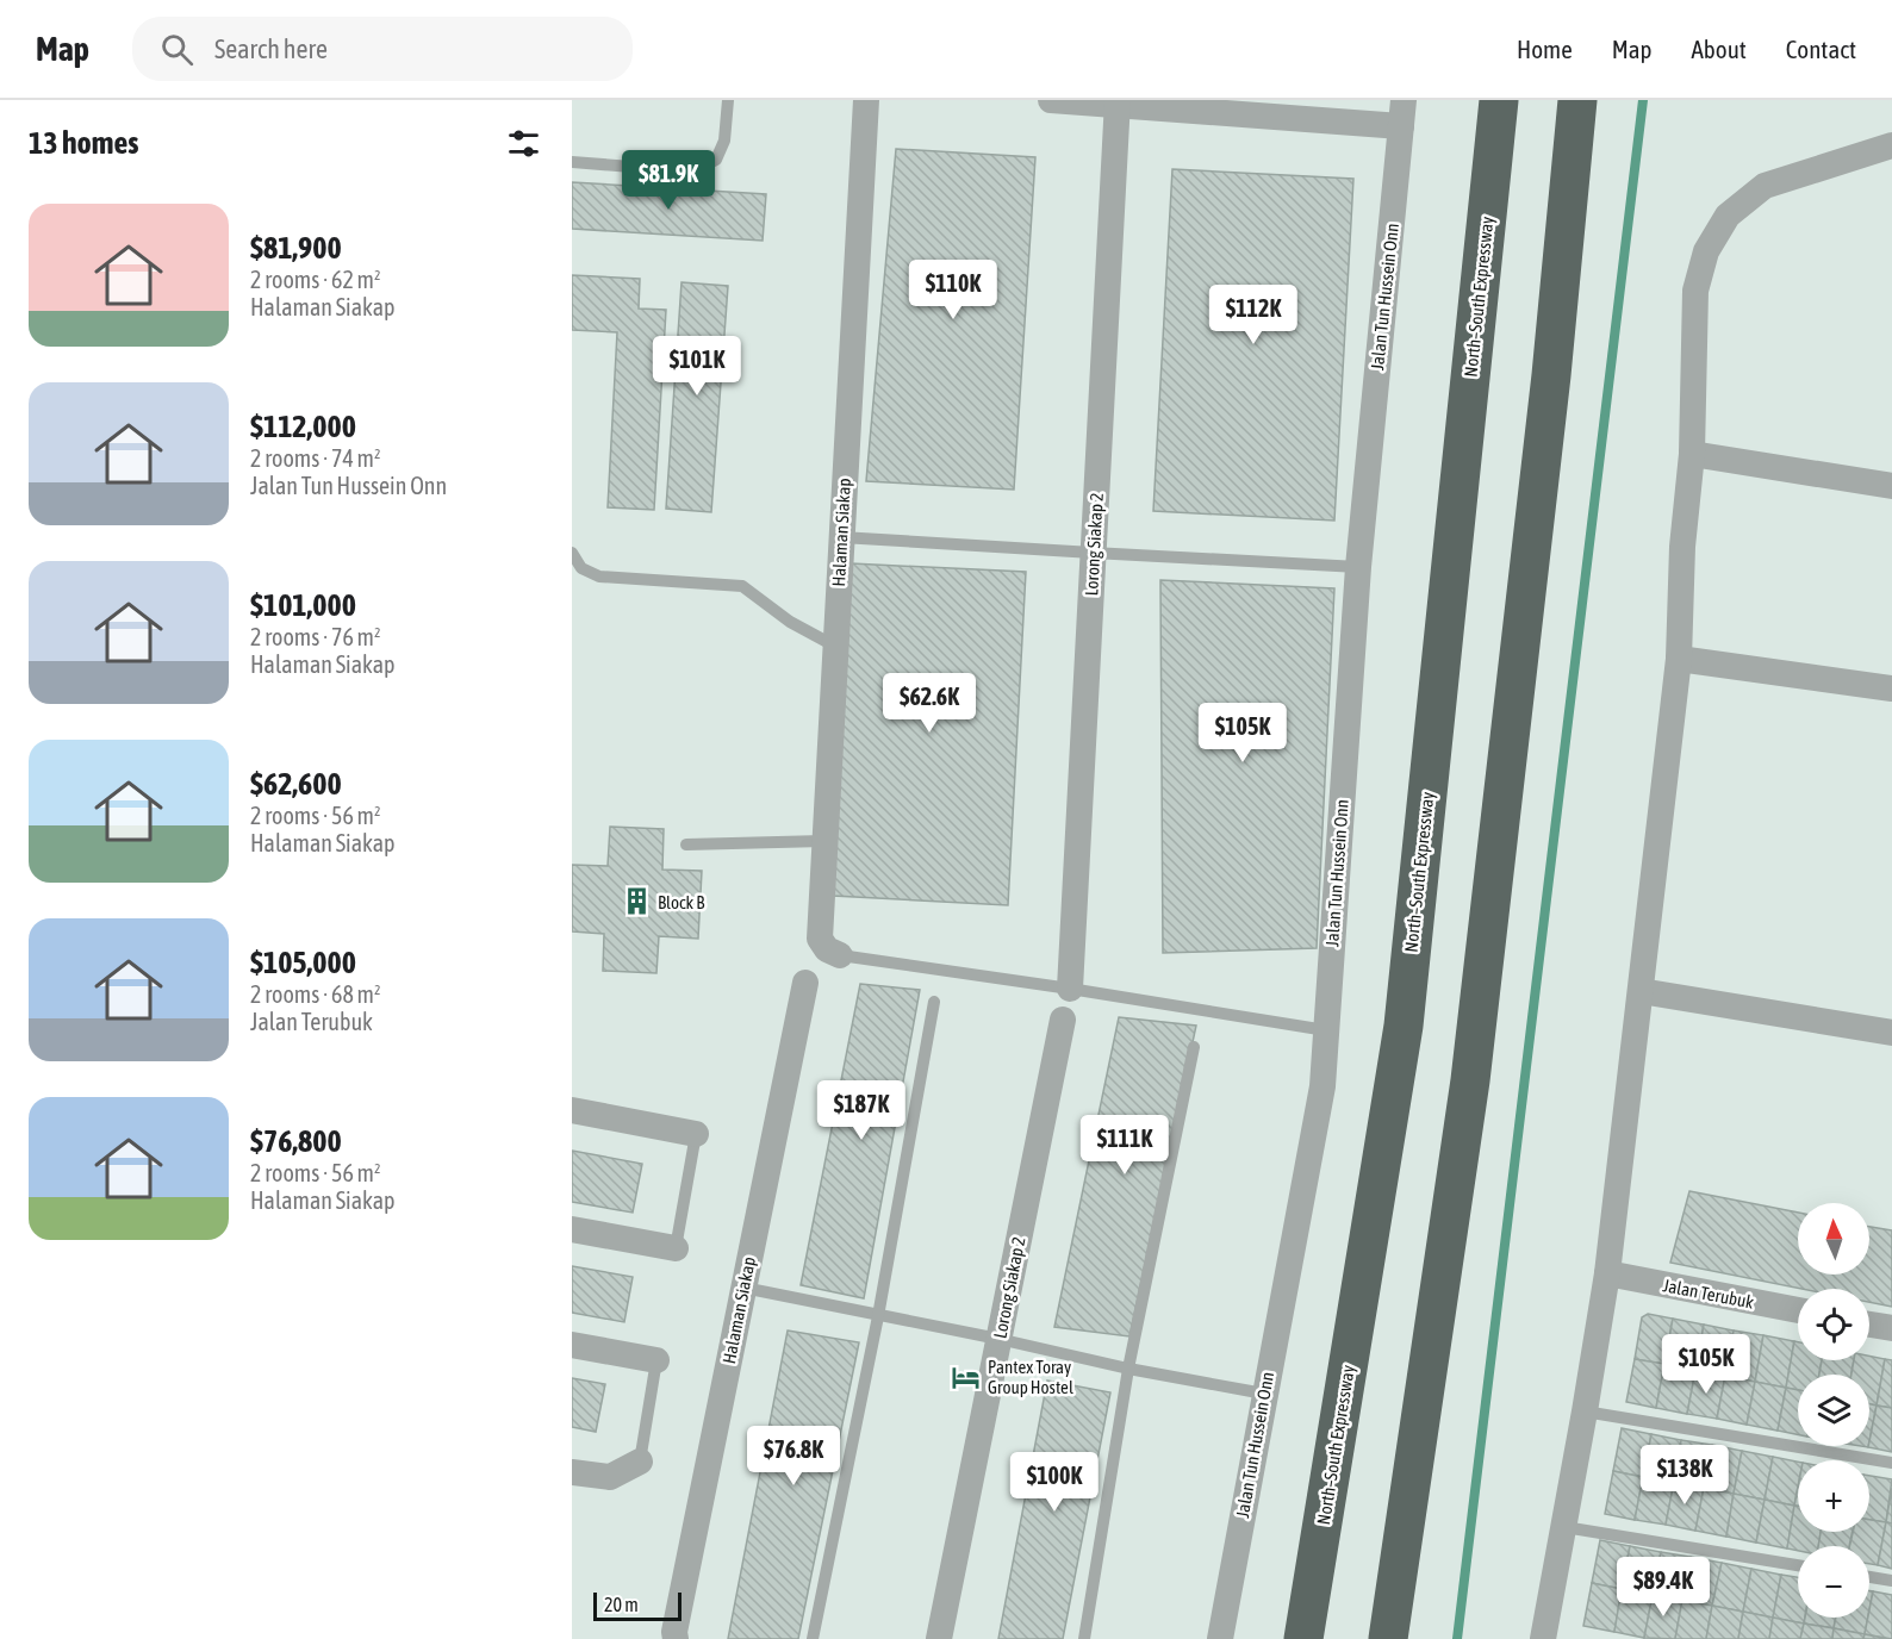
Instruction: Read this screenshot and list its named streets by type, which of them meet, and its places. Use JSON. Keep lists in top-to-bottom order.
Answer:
{
  "streets": {
    "highway": ["North–South Expressway"],
    "street": [
      "Jalan Tun Hussein Onn",
      "Halaman Siakap",
      "Lorong Siakap 2",
      "Jalan Terubuk"
    ]
  },
  "places": {
    "building": ["Block B"],
    "hotel": ["Pantex Toray Group Hostel"]
  },
  "scale_bar": "20 m",
  "north": "top",
  "page": {
    "header": "Map",
    "search": "Search here",
    "nav": [
      "Home",
      "Map",
      "About",
      "Contact"
    ],
    "heading": "13 homes",
    "price": [
      "$81.9K",
      "$110K",
      "$112K",
      "$101K",
      "$62.6K",
      "$105K",
      "$187K",
      "$111K",
      "$105K",
      "$76.8K",
      "$138K",
      "$100K",
      "$89.4K"
    ],
    "list": [
      {
        "name": "$81,900",
        "note": "2 rooms · 62 m² · Halaman Siakap"
      },
      {
        "name": "$112,000",
        "note": "2 rooms · 74 m² · Jalan Tun Hussein Onn"
      },
      {
        "name": "$101,000",
        "note": "2 rooms · 76 m² · Halaman Siakap"
      },
      {
        "name": "$62,600",
        "note": "2 rooms · 56 m² · Halaman Siakap"
      },
      {
        "name": "$105,000",
        "note": "2 rooms · 68 m² · Jalan Terubuk"
      },
      {
        "name": "$76,800",
        "note": "2 rooms · 56 m² · Halaman Siakap"
      }
    ],
    "map_buttons": ["+", "−"],
    "scale": "20 m"
  }
}
